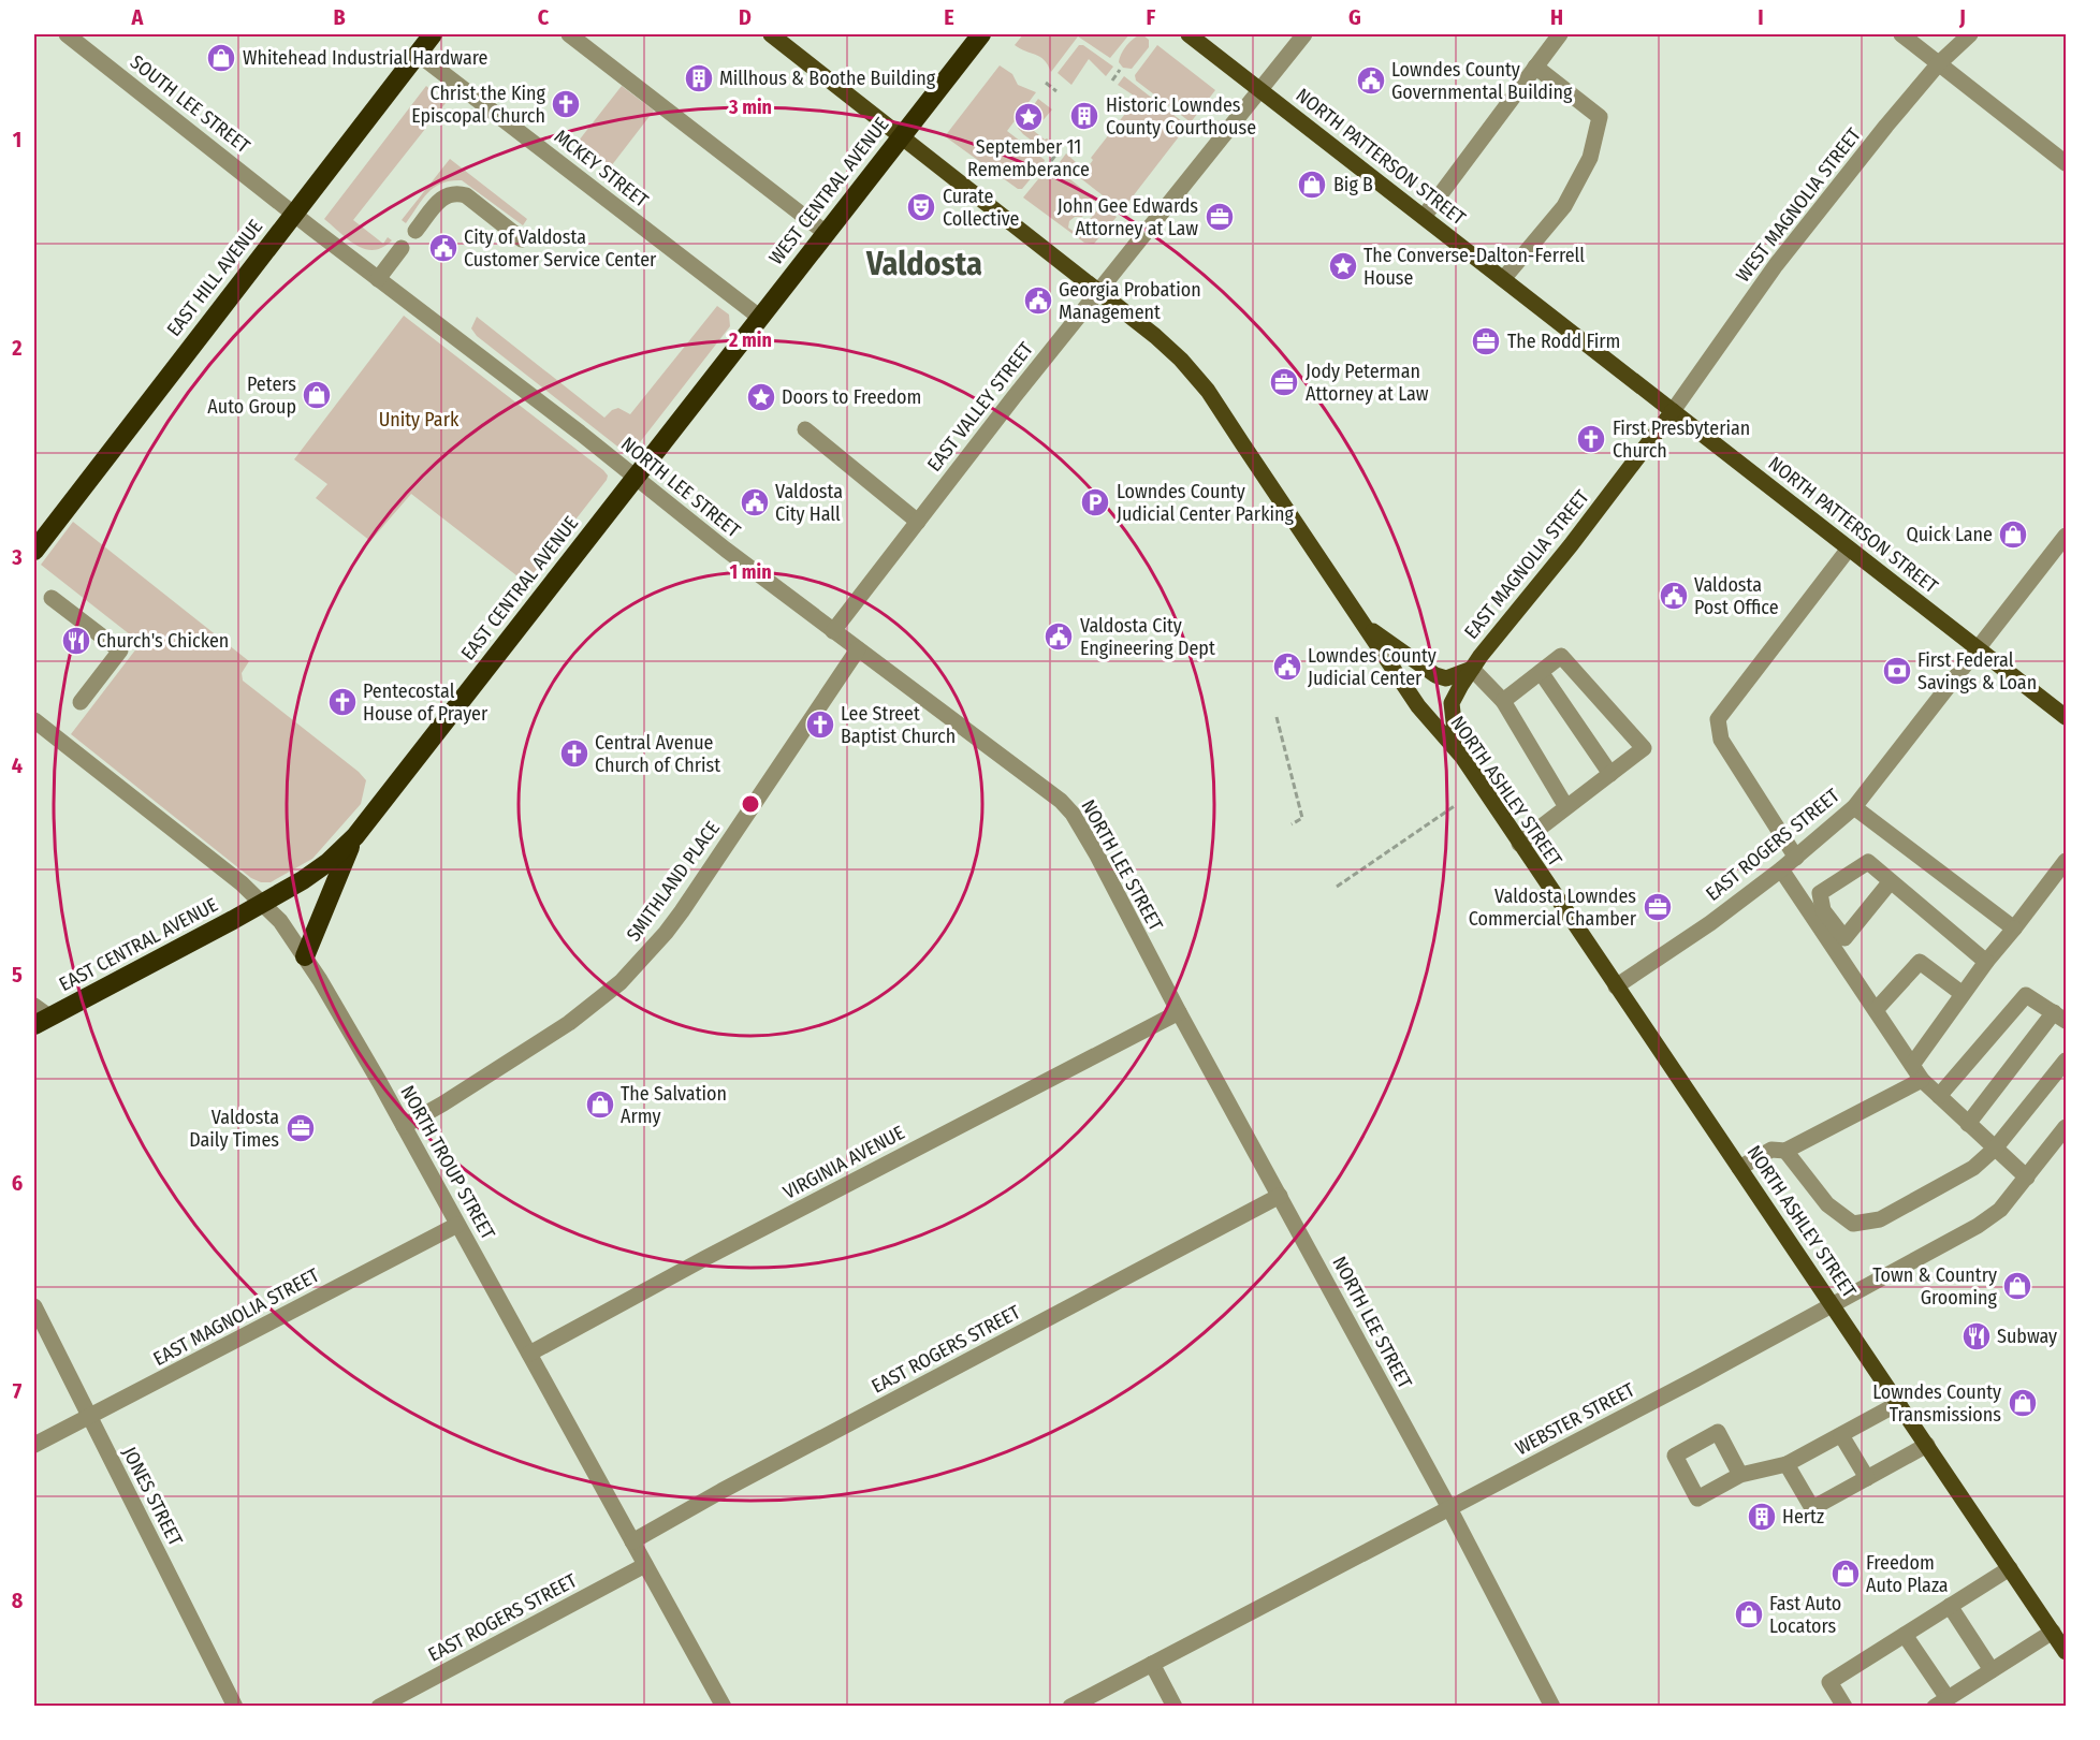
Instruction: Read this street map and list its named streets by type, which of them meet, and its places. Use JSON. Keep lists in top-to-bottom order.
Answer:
{
  "streets": {
    "highway": ["WEST CENTRAL AVENUE", "EAST HILL AVENUE", "EAST CENTRAL AVENUE"],
    "main road": ["NORTH PATTERSON STREET", "EAST MAGNOLIA STREET", "NORTH ASHLEY STREET"],
    "street": [
      "SOUTH LEE STREET",
      "MCKEY STREET",
      "WEST MAGNOLIA STREET",
      "EAST VALLEY STREET",
      "NORTH LEE STREET",
      "EAST ROGERS STREET",
      "SMITHLAND PLACE",
      "NORTH TROUP STREET",
      "VIRGINIA AVENUE",
      "WEBSTER STREET",
      "JONES STREET"
    ]
  },
  "crossings": [
    ["SOUTH LEE STREET", "NORTH LEE STREET"],
    ["NORTH PATTERSON STREET", "WEST MAGNOLIA STREET"],
    ["NORTH PATTERSON STREET", "EAST VALLEY STREET"],
    ["NORTH PATTERSON STREET", "EAST MAGNOLIA STREET"],
    ["NORTH PATTERSON STREET", "EAST ROGERS STREET"],
    ["MCKEY STREET", "WEST CENTRAL AVENUE"],
    ["MCKEY STREET", "EAST HILL AVENUE"],
    ["MCKEY STREET", "EAST CENTRAL AVENUE"],
    ["WEST CENTRAL AVENUE", "EAST CENTRAL AVENUE"],
    ["WEST CENTRAL AVENUE", "NORTH ASHLEY STREET"],
    ["WEST MAGNOLIA STREET", "EAST MAGNOLIA STREET"],
    ["EAST HILL AVENUE", "NORTH LEE STREET"],
    ["EAST VALLEY STREET", "NORTH LEE STREET"],
    ["EAST VALLEY STREET", "NORTH ASHLEY STREET"],
    ["NORTH LEE STREET", "EAST CENTRAL AVENUE"],
    ["NORTH LEE STREET", "EAST ROGERS STREET"],
    ["NORTH LEE STREET", "SMITHLAND PLACE"],
    ["NORTH LEE STREET", "VIRGINIA AVENUE"],
    ["NORTH LEE STREET", "WEBSTER STREET"],
    ["EAST MAGNOLIA STREET", "NORTH ASHLEY STREET"],
    ["EAST MAGNOLIA STREET", "NORTH TROUP STREET"],
    ["EAST MAGNOLIA STREET", "JONES STREET"],
    ["EAST CENTRAL AVENUE", "NORTH TROUP STREET"],
    ["NORTH ASHLEY STREET", "EAST ROGERS STREET"],
    ["NORTH ASHLEY STREET", "WEBSTER STREET"],
    ["EAST ROGERS STREET", "NORTH TROUP STREET"],
    ["SMITHLAND PLACE", "NORTH TROUP STREET"],
    ["NORTH TROUP STREET", "VIRGINIA AVENUE"]
  ],
  "districts": ["Valdosta"],
  "parks": ["Unity Park"],
  "places": {
    "shop": [
      "Whitehead Industrial Hardware",
      "Big B",
      "Peters Auto Group",
      "Quick Lane",
      "The Salvation Army",
      "Town & Country Grooming",
      "Lowndes County Transmissions",
      "Freedom Auto Plaza",
      "Fast Auto Locators"
    ],
    "building": ["Millhous & Boothe Building", "Historic Lowndes County Courthouse", "Hertz"],
    "public building": [
      "Lowndes County Governmental Building",
      "City of Valdosta Customer Service Center",
      "Georgia Probation Management",
      "Valdosta City Hall",
      "Valdosta Post Office",
      "Valdosta City Engineering Dept",
      "Lowndes County Judicial Center"
    ],
    "church": [
      "Christ the King Episcopal Church",
      "First Presbyterian Church",
      "Pentecostal House of Prayer",
      "Lee Street Baptist Church",
      "Central Avenue Church of Christ"
    ],
    "place": ["September 11 Rememberance", "The Converse-Dalton-Ferrell House", "Doors to Freedom"],
    "theatre": ["Curate Collective"],
    "office": [
      "John Gee Edwards Attorney at Law",
      "The Rodd Firm",
      "Jody Peterman Attorney at Law",
      "Valdosta Lowndes Commercial Chamber",
      "Valdosta Daily Times"
    ],
    "parking": ["Lowndes County Judicial Center Parking"],
    "restaurant": ["Church's Chicken", "Subway"],
    "bank": ["First Federal Savings & Loan"]
  },
  "grid": {
    "columns": [
      "A",
      "B",
      "C",
      "D",
      "E",
      "F",
      "G",
      "H",
      "I",
      "J"
    ],
    "rows": [
      "1",
      "2",
      "3",
      "4",
      "5",
      "6",
      "7",
      "8"
    ]
  },
  "rings": ["3 min", "2 min", "1 min"]
}
